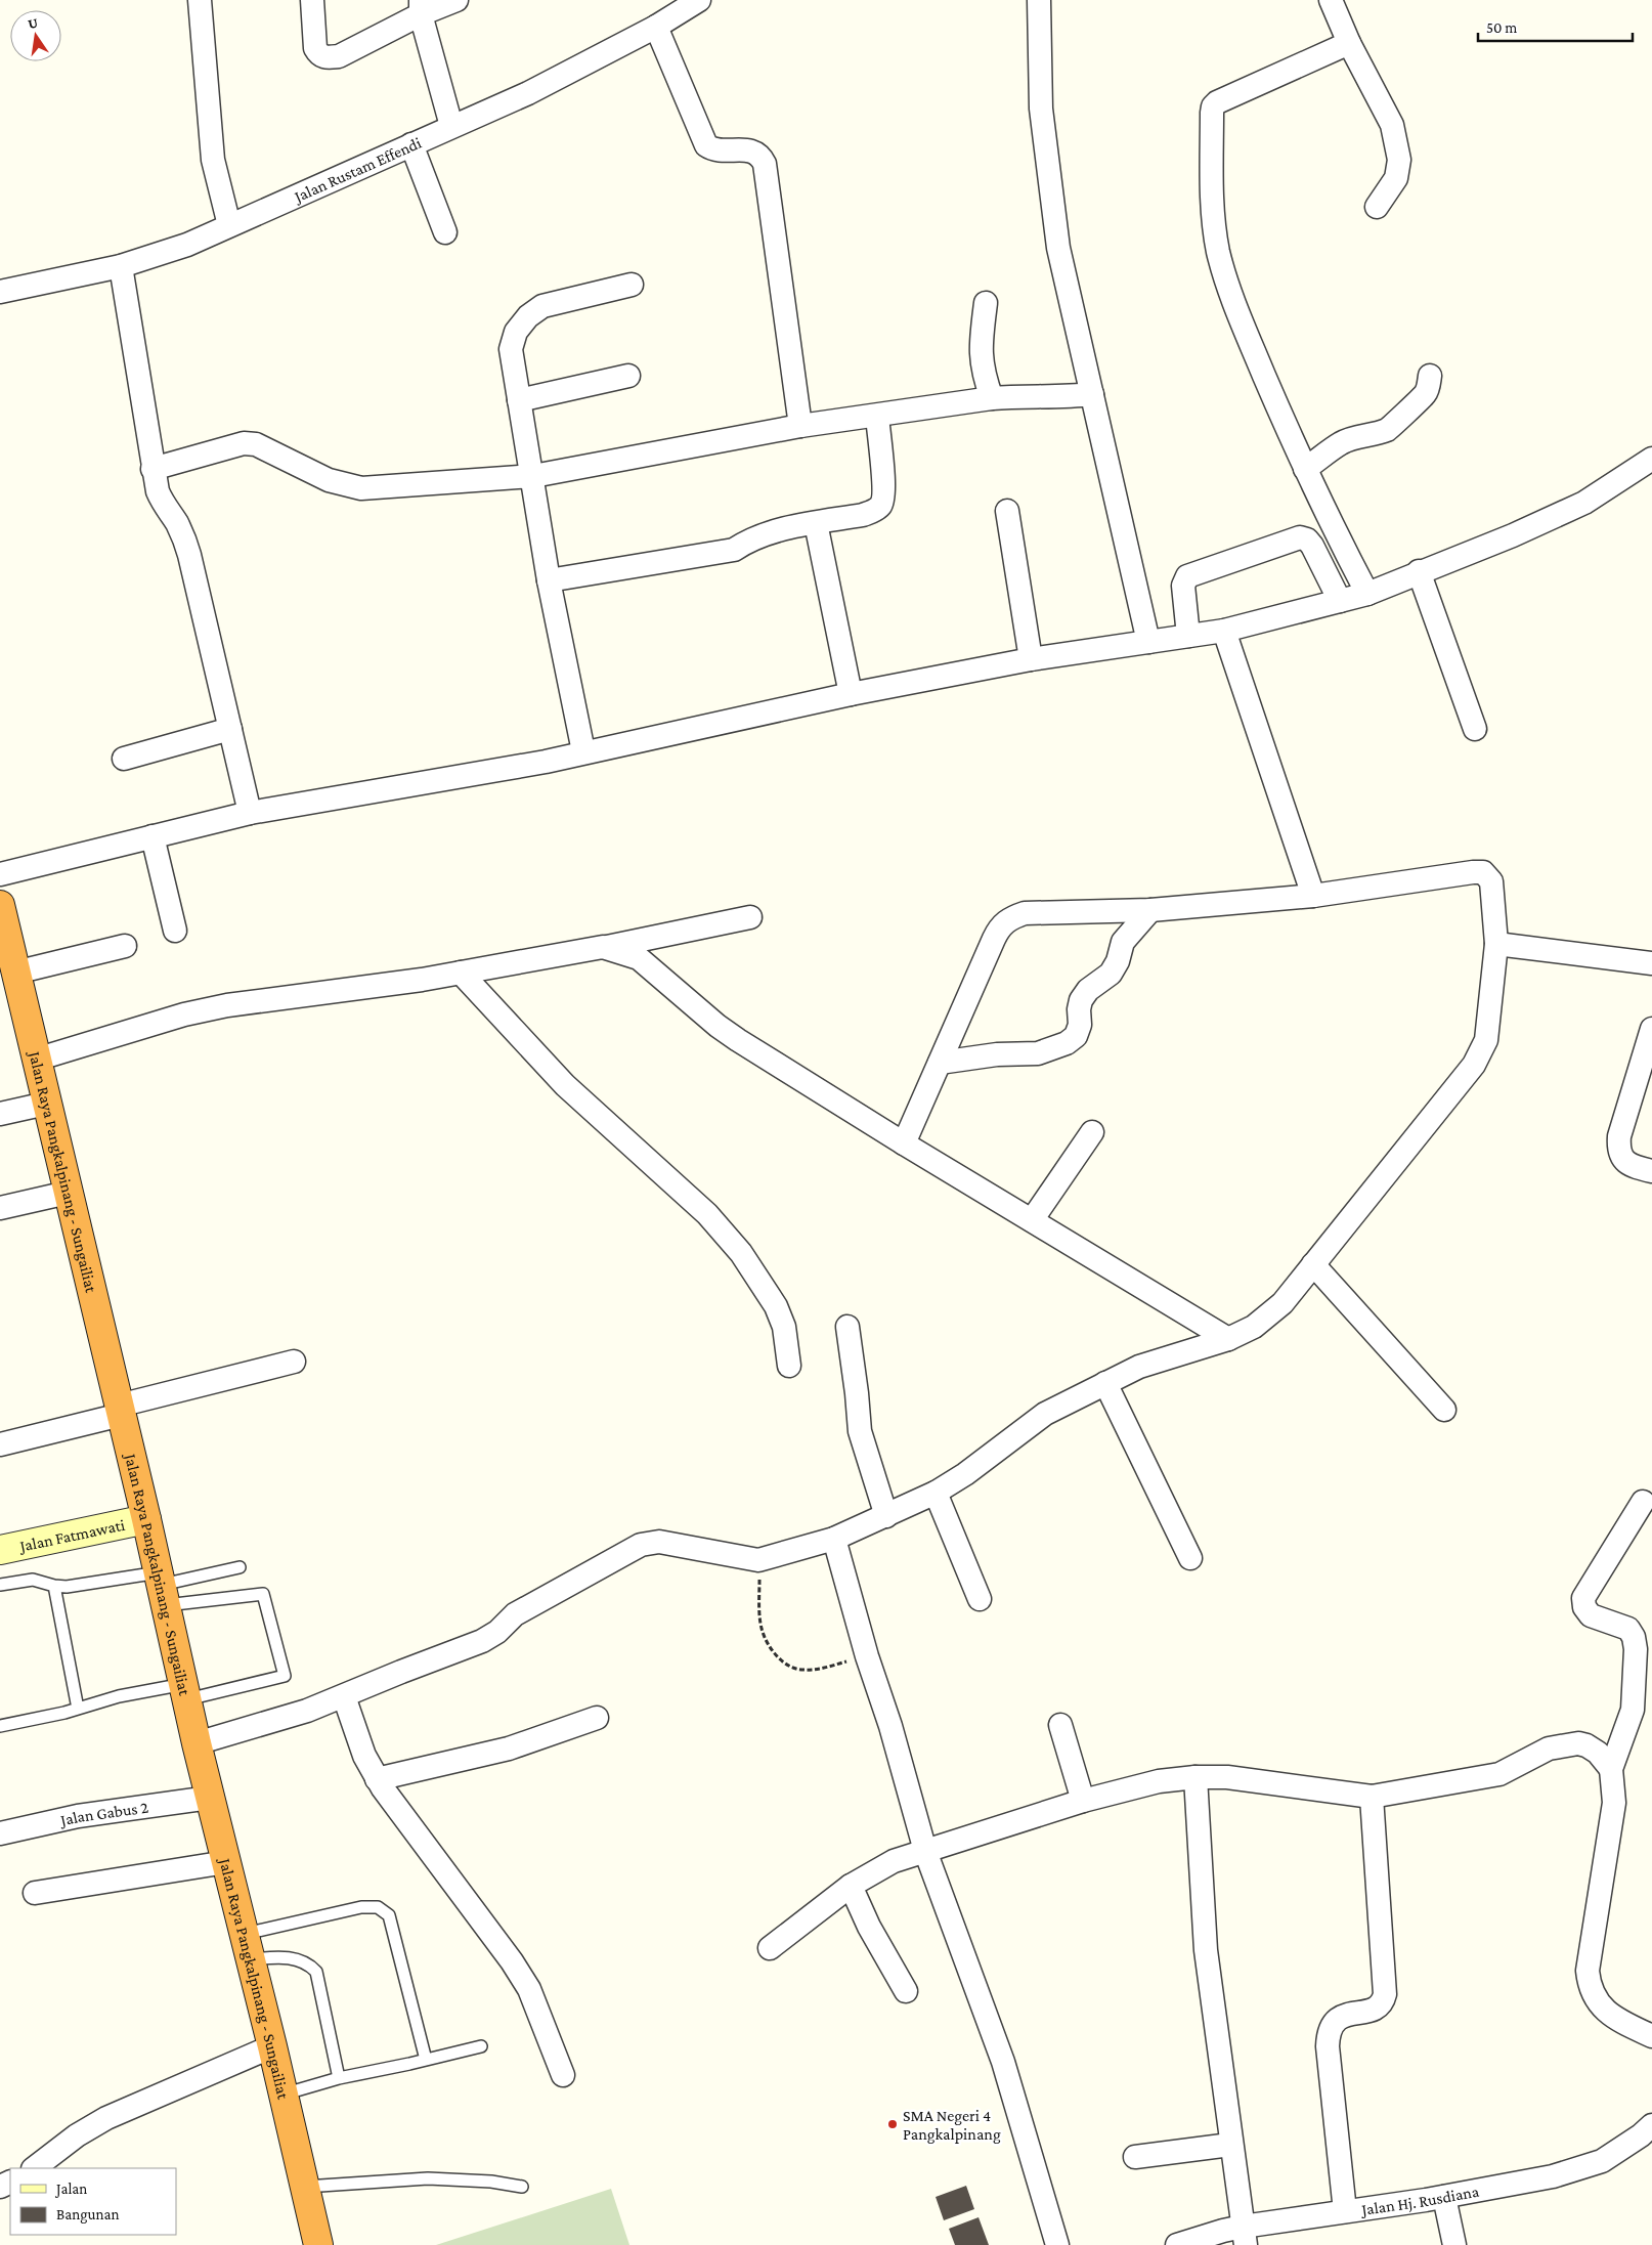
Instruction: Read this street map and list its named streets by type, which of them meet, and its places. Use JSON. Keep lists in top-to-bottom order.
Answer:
{
  "streets": {
    "highway": ["Jalan Raya Pangkalpinang - Sungailiat"],
    "street": [
      "Jalan Rustam Effendi",
      "Jalan Fatmawati",
      "Jalan Gabus 2",
      "Jalan Hj. Rusdiana"
    ]
  },
  "crossings": [
    ["Jalan Raya Pangkalpinang - Sungailiat", "Jalan Fatmawati"],
    ["Jalan Raya Pangkalpinang - Sungailiat", "Jalan Gabus 2"]
  ],
  "places": ["SMA Negeri 4 Pangkalpinang"],
  "legend": ["Jalan", "Bangunan"],
  "scale_bar": "50 m",
  "north": "top"
}
